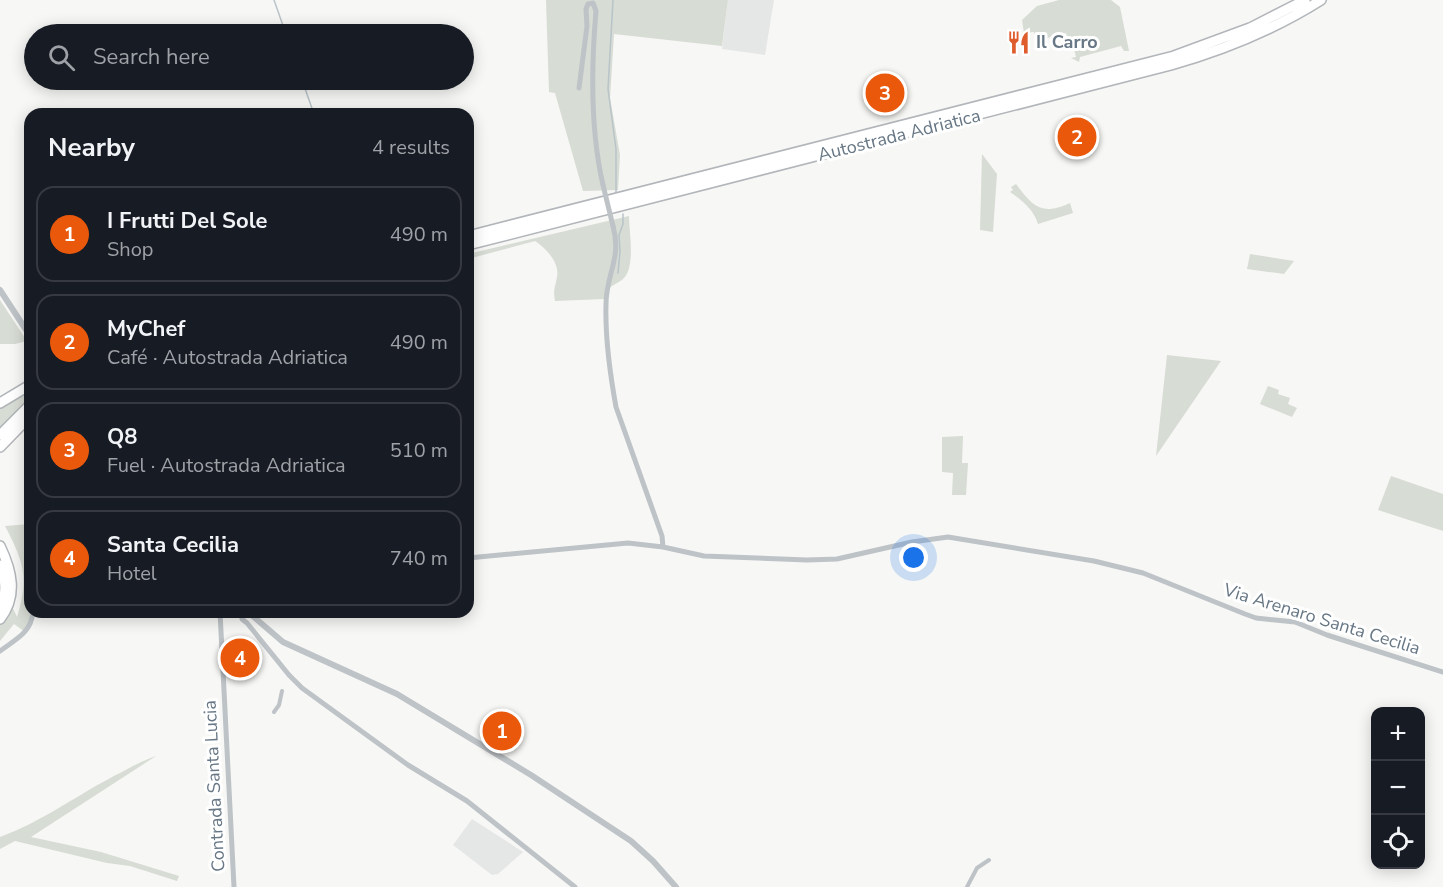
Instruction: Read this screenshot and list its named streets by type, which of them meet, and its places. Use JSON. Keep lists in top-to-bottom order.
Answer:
{
  "streets": {
    "highway": ["Autostrada Adriatica"],
    "street": ["Via Arenaro Santa Cecilia", "Contrada Santa Lucia"]
  },
  "places": {
    "restaurant": ["Il Carro"]
  },
  "page": {
    "search": "Search here",
    "pins": [
      "3",
      "2",
      "4",
      "1"
    ],
    "heading": ["Nearby", "4 results"],
    "list": [
      {
        "mark": "1",
        "name": "I Frutti Del Sole",
        "note": "Shop",
        "value": "490 m"
      },
      {
        "mark": "2",
        "name": "MyChef",
        "note": "Café · Autostrada Adriatica",
        "value": "490 m"
      },
      {
        "mark": "3",
        "name": "Q8",
        "note": "Fuel · Autostrada Adriatica",
        "value": "510 m"
      },
      {
        "mark": "4",
        "name": "Santa Cecilia",
        "note": "Hotel",
        "value": "740 m"
      }
    ],
    "map_buttons": ["+", "−"]
  }
}
